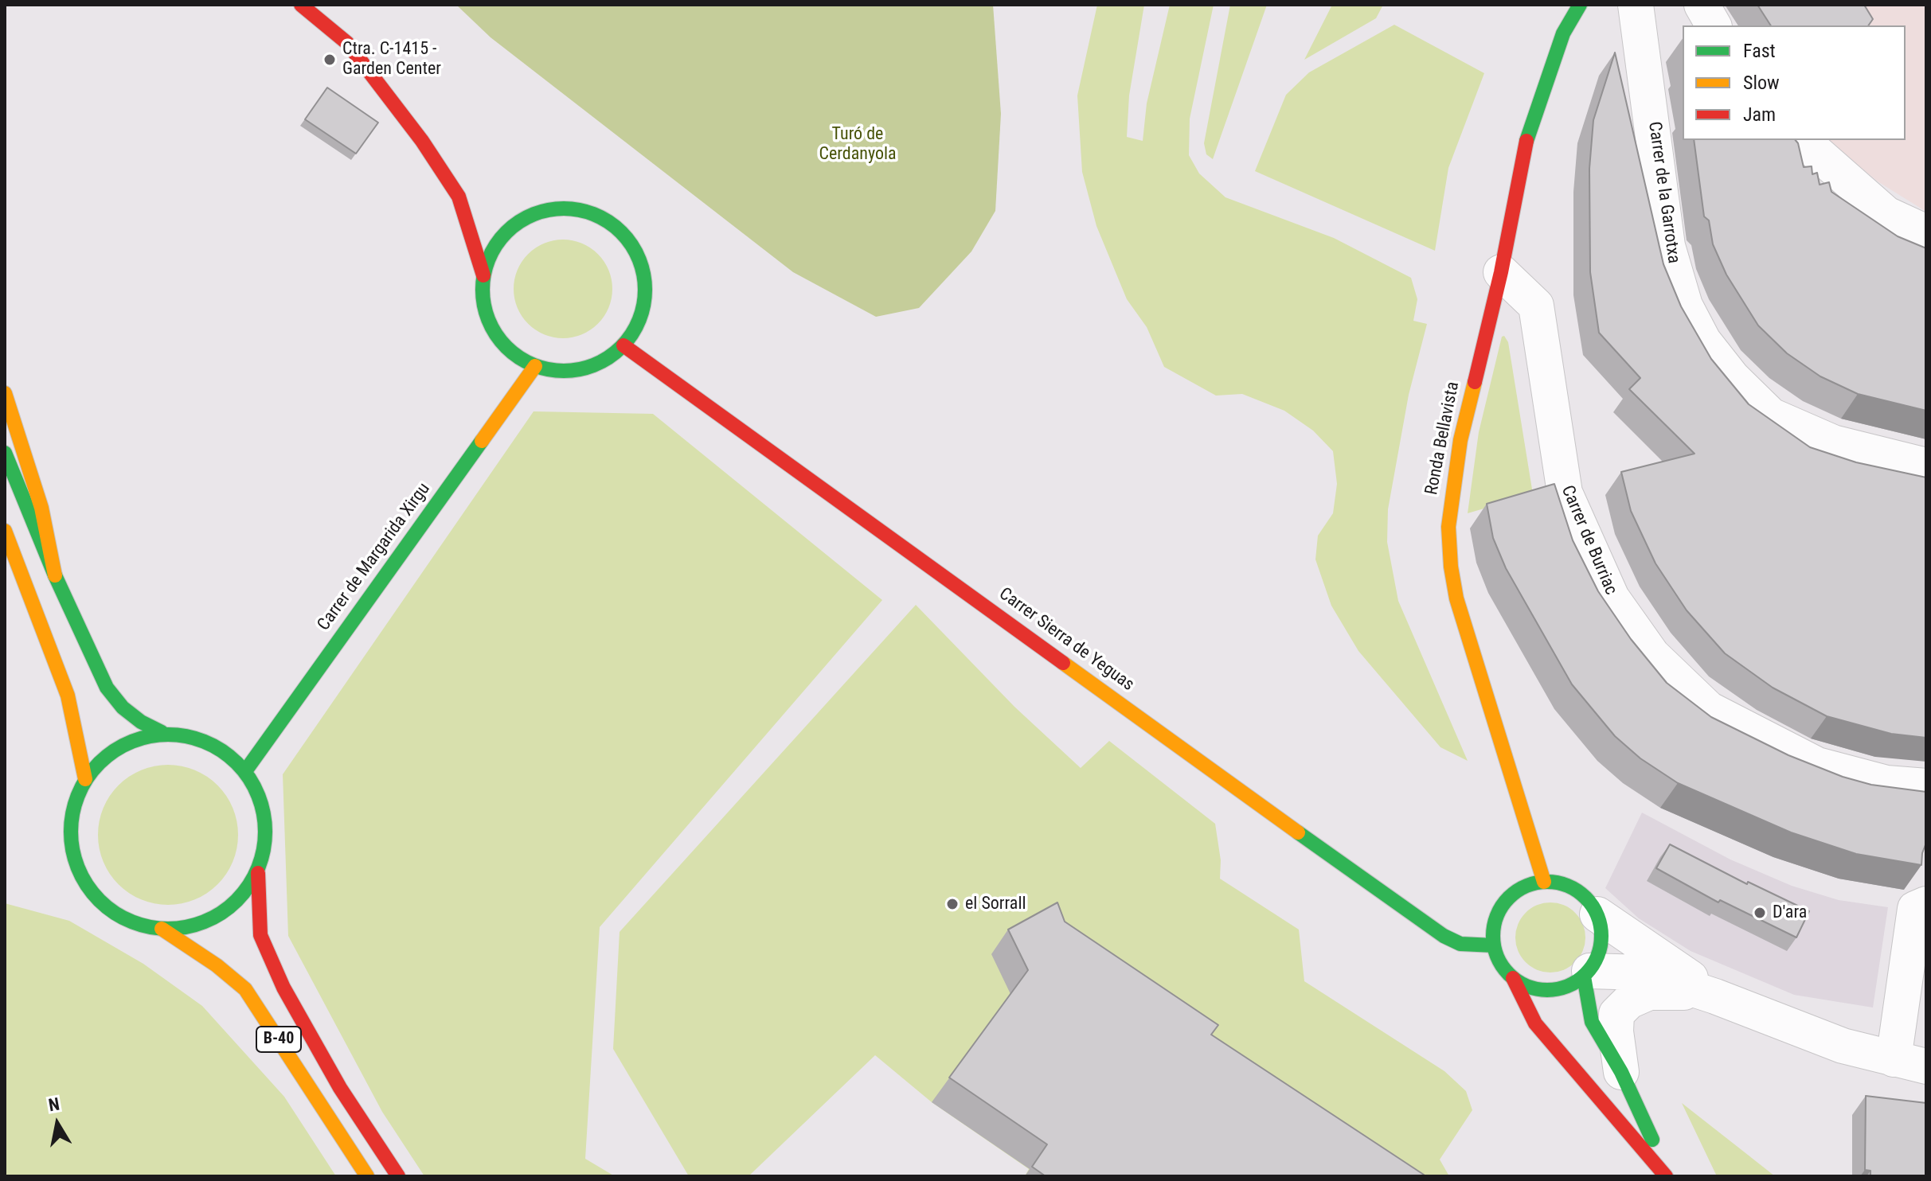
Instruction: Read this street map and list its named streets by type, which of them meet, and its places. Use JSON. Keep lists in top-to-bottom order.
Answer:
{
  "streets": {
    "main road": [
      "Ronda Bellavista",
      "Carrer de Margarida Xirgu",
      "Carrer Sierra de Yeguas",
      "B-40"
    ],
    "street": ["Carrer de la Garrotxa", "Carrer de Burriac"]
  },
  "crossings": [
    ["Ronda Bellavista", "Carrer de Burriac"],
    ["Ronda Bellavista", "Carrer Sierra de Yeguas"],
    ["Carrer de Margarida Xirgu", "Carrer Sierra de Yeguas"],
    ["Carrer de Margarida Xirgu", "B-40"]
  ],
  "parks": ["Turó de Cerdanyola"],
  "places": ["Ctra. C-1415 - Garden Center", "el Sorrall", "D'ara"],
  "legend": ["Fast", "Slow", "Jam"],
  "north": "top"
}
